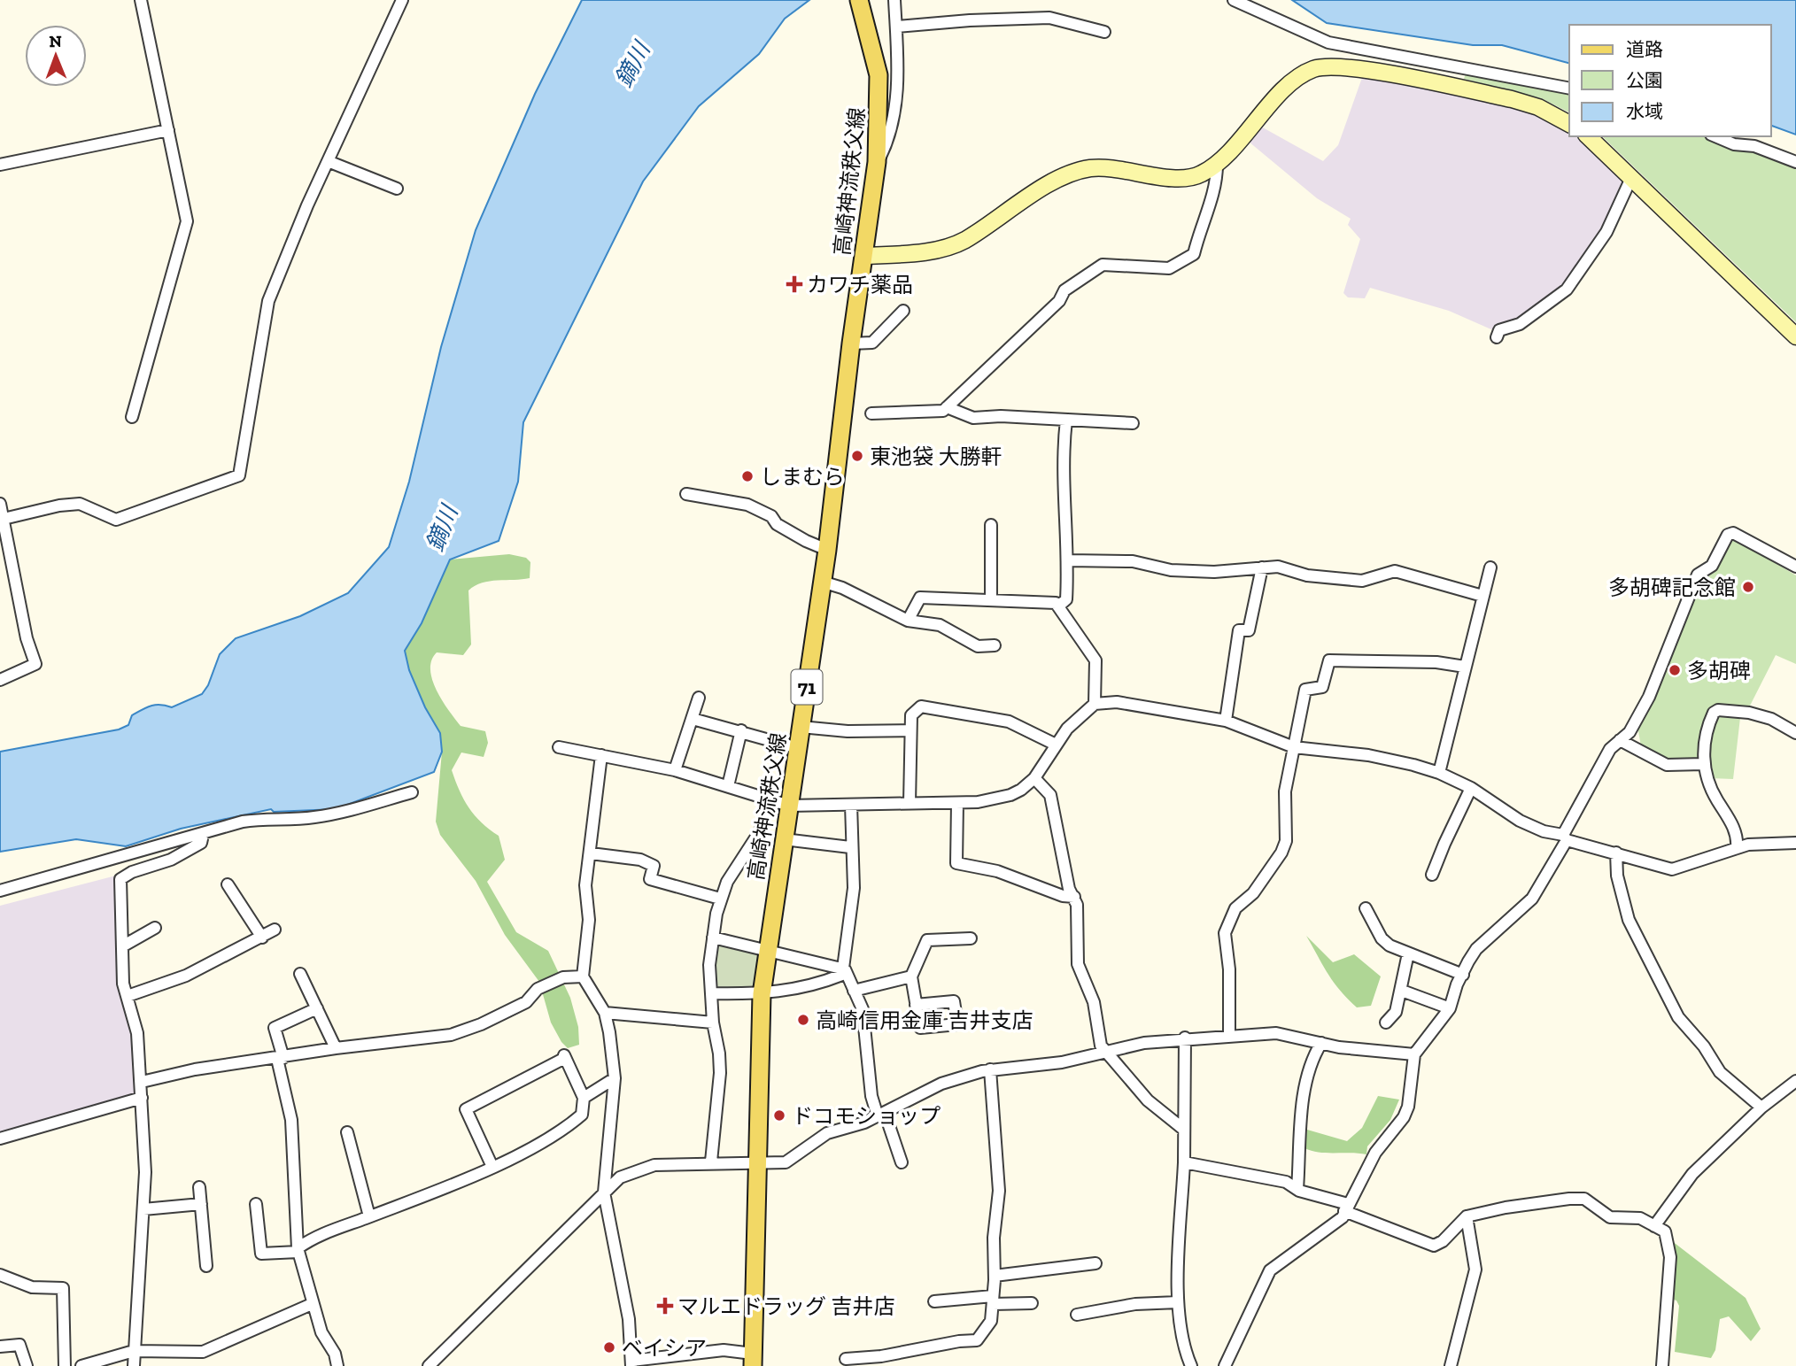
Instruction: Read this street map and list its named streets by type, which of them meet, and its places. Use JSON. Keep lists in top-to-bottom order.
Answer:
{
  "streets": {
    "main road": ["高崎神流秩父線", "71"]
  },
  "water": ["鏑川"],
  "places": {
    "health": ["カワチ薬品", "マルエドラッグ 吉井店"],
    "other": [
      "東池袋 大勝軒",
      "しまむら",
      "多胡碑記念館",
      "多胡碑",
      "高崎信用金庫 吉井支店",
      "ドコモショップ",
      "ベイシア"
    ]
  },
  "legend": ["道路", "公園", "水域"],
  "north": "top"
}
